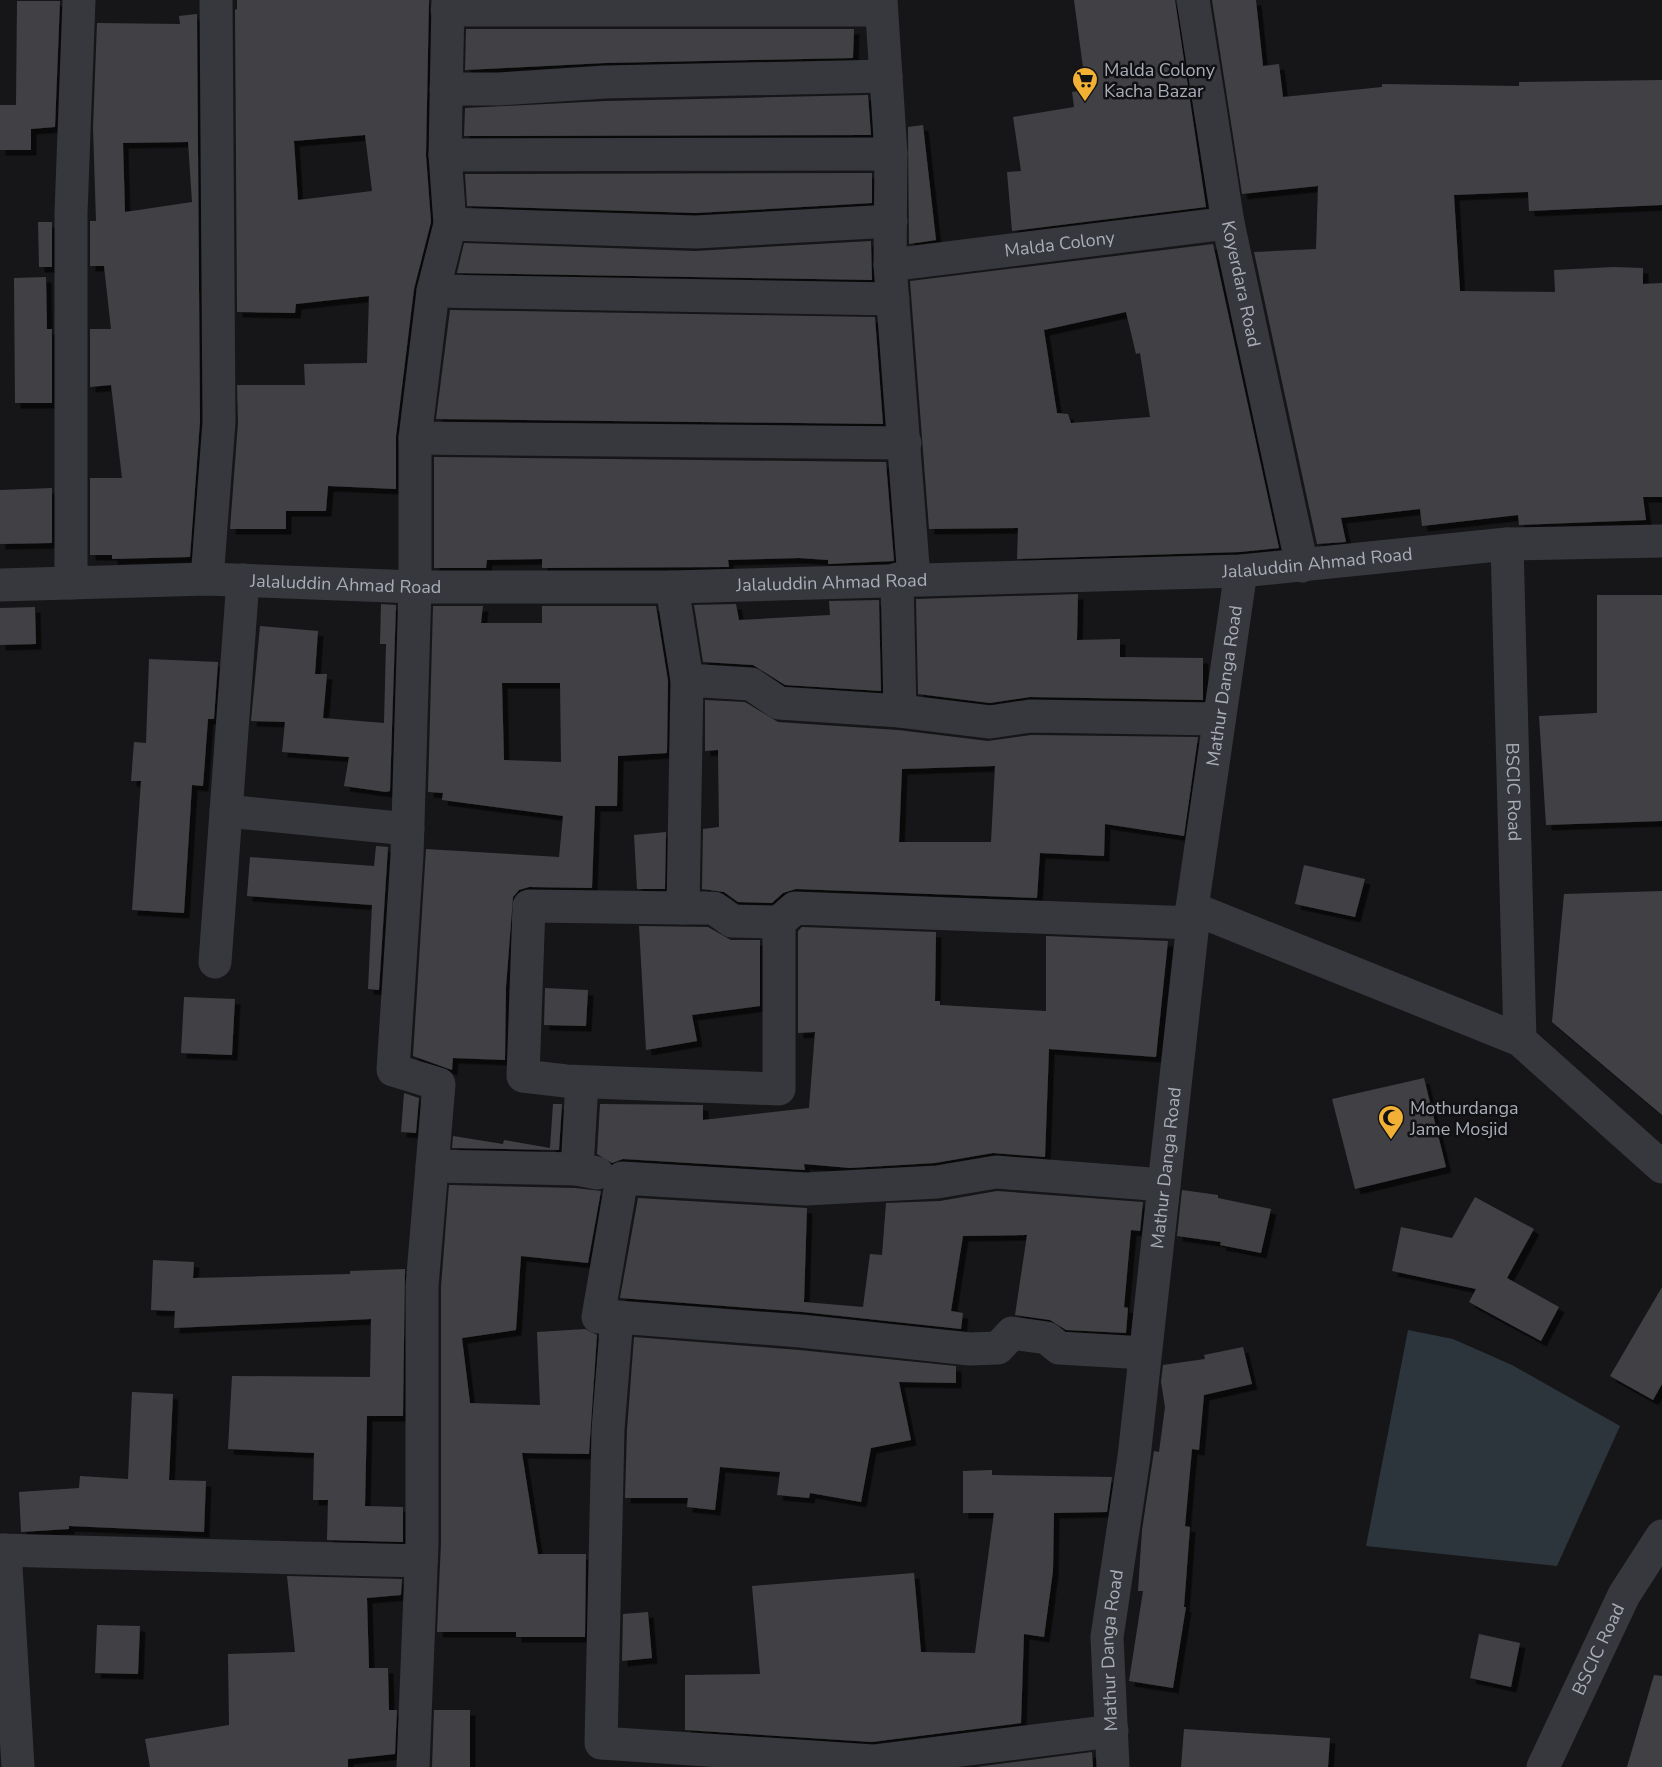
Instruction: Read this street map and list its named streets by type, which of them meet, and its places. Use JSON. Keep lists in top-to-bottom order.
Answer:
{
  "streets": {
    "street": [
      "Malda Colony",
      "Koyerdara Road",
      "Jalaluddin Ahmad Road",
      "Mathur Danga Road",
      "BSCIC Road"
    ]
  },
  "crossings": [
    ["Malda Colony", "Koyerdara Road"],
    ["Koyerdara Road", "Jalaluddin Ahmad Road"],
    ["Jalaluddin Ahmad Road", "Mathur Danga Road"],
    ["Jalaluddin Ahmad Road", "BSCIC Road"]
  ],
  "places": {
    "supermarket": ["Malda Colony Kacha Bazar"],
    "mosque": ["Mothurdanga Jame Mosjid"]
  }
}
